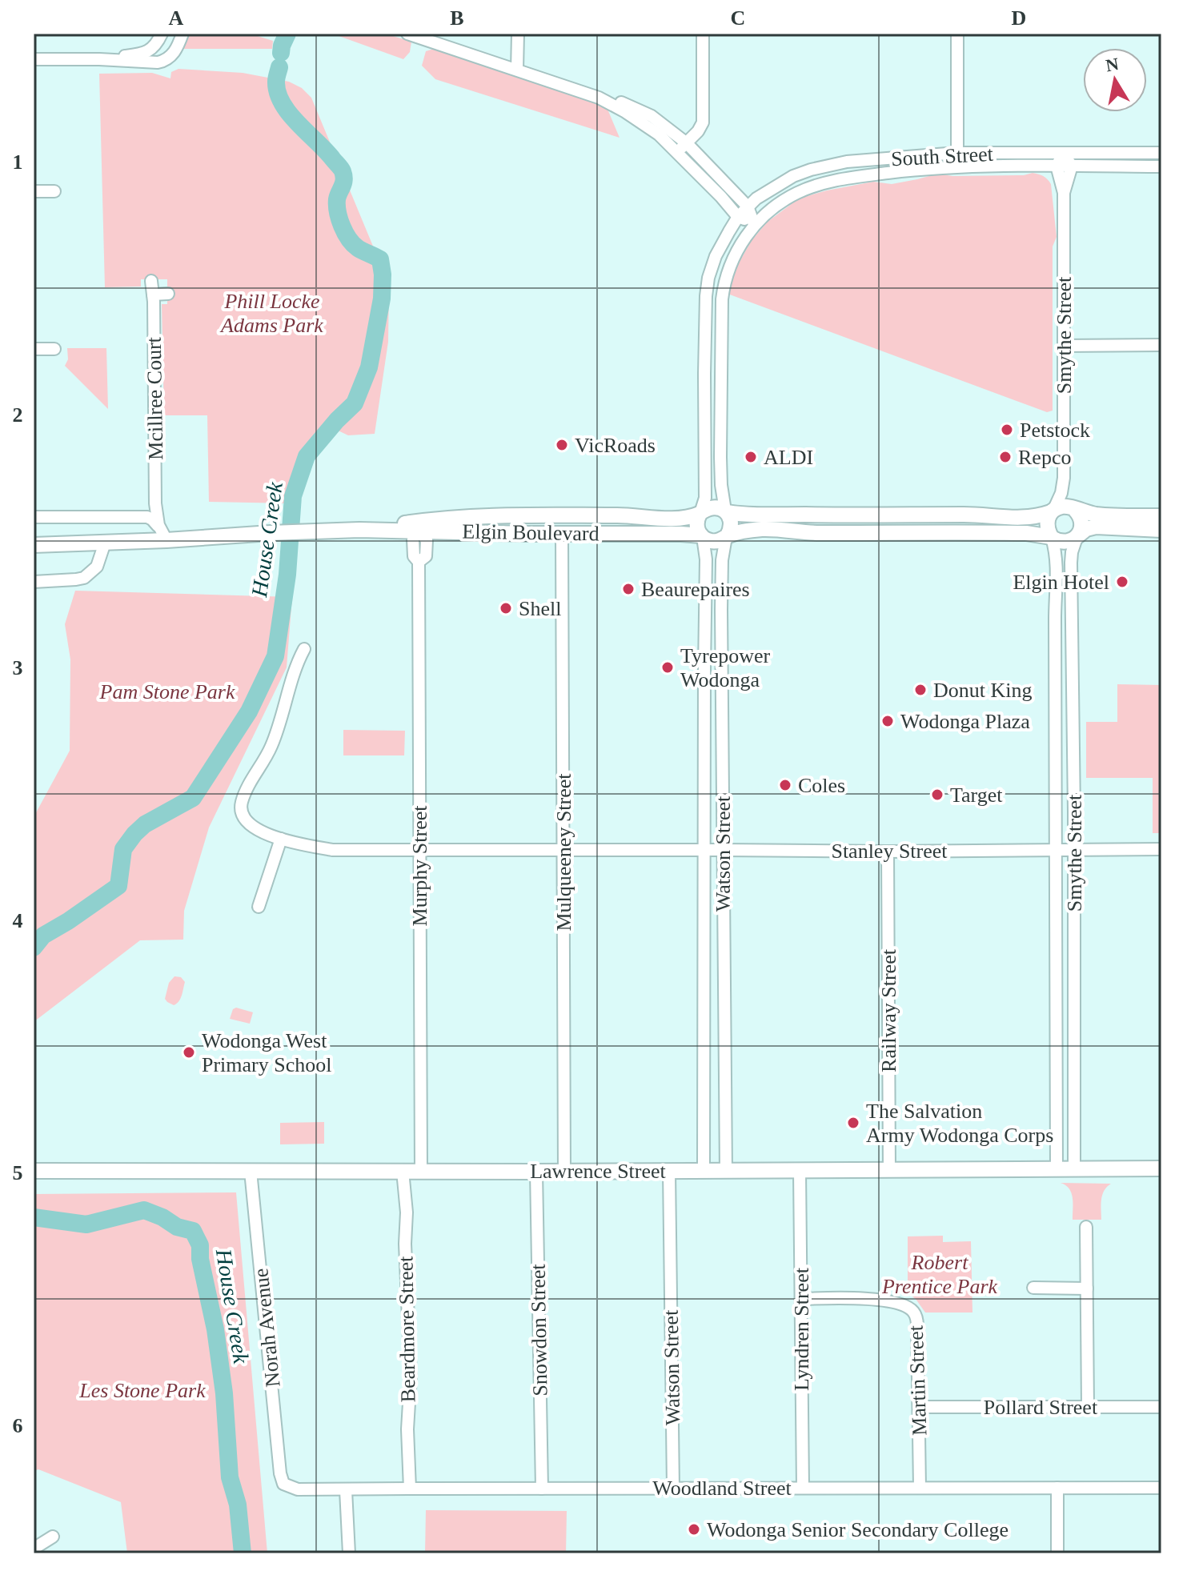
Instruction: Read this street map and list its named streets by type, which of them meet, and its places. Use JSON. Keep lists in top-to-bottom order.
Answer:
{
  "streets": {
    "main road": ["Elgin Boulevard", "Lawrence Street"],
    "street": [
      "South Street",
      "Smythe Street",
      "Mcillree Court",
      "Stanley Street",
      "Mulqueeney Street",
      "Watson Street",
      "Murphy Street",
      "Railway Street",
      "Norah Avenue",
      "Beardmore Street",
      "Lyndren Street",
      "Snowdon Street",
      "Martin Street",
      "Pollard Street",
      "Woodland Street"
    ]
  },
  "crossings": [
    ["South Street", "Smythe Street"],
    ["Smythe Street", "Stanley Street"],
    ["Smythe Street", "Lawrence Street"],
    ["Mcillree Court", "Elgin Boulevard"],
    ["Elgin Boulevard", "Mulqueeney Street"],
    ["Elgin Boulevard", "Watson Street"],
    ["Elgin Boulevard", "Murphy Street"],
    ["Stanley Street", "Watson Street"],
    ["Stanley Street", "Railway Street"],
    ["Mulqueeney Street", "Lawrence Street"],
    ["Watson Street", "Lawrence Street"],
    ["Watson Street", "Woodland Street"],
    ["Murphy Street", "Lawrence Street"],
    ["Railway Street", "Lawrence Street"],
    ["Lawrence Street", "Norah Avenue"],
    ["Lawrence Street", "Beardmore Street"],
    ["Lawrence Street", "Lyndren Street"],
    ["Lawrence Street", "Snowdon Street"],
    ["Norah Avenue", "Woodland Street"],
    ["Beardmore Street", "Woodland Street"],
    ["Lyndren Street", "Martin Street"],
    ["Lyndren Street", "Woodland Street"],
    ["Snowdon Street", "Woodland Street"],
    ["Martin Street", "Pollard Street"],
    ["Martin Street", "Woodland Street"]
  ],
  "water": ["House Creek"],
  "parks": [
    "Phill Locke Adams Park",
    "Pam Stone Park",
    "Robert Prentice Park",
    "Les Stone Park"
  ],
  "places": [
    "Petstock",
    "VicRoads",
    "ALDI",
    "Repco",
    "Elgin Hotel",
    "Beaurepaires",
    "Shell",
    "Tyrepower Wodonga",
    "Donut King",
    "Wodonga Plaza",
    "Coles",
    "Target",
    "Wodonga West Primary School",
    "The Salvation Army Wodonga Corps",
    "Wodonga Senior Secondary College"
  ],
  "north": "top",
  "grid": {
    "columns": [
      "A",
      "B",
      "C",
      "D"
    ],
    "rows": [
      "1",
      "2",
      "3",
      "4",
      "5",
      "6"
    ]
  }
}
